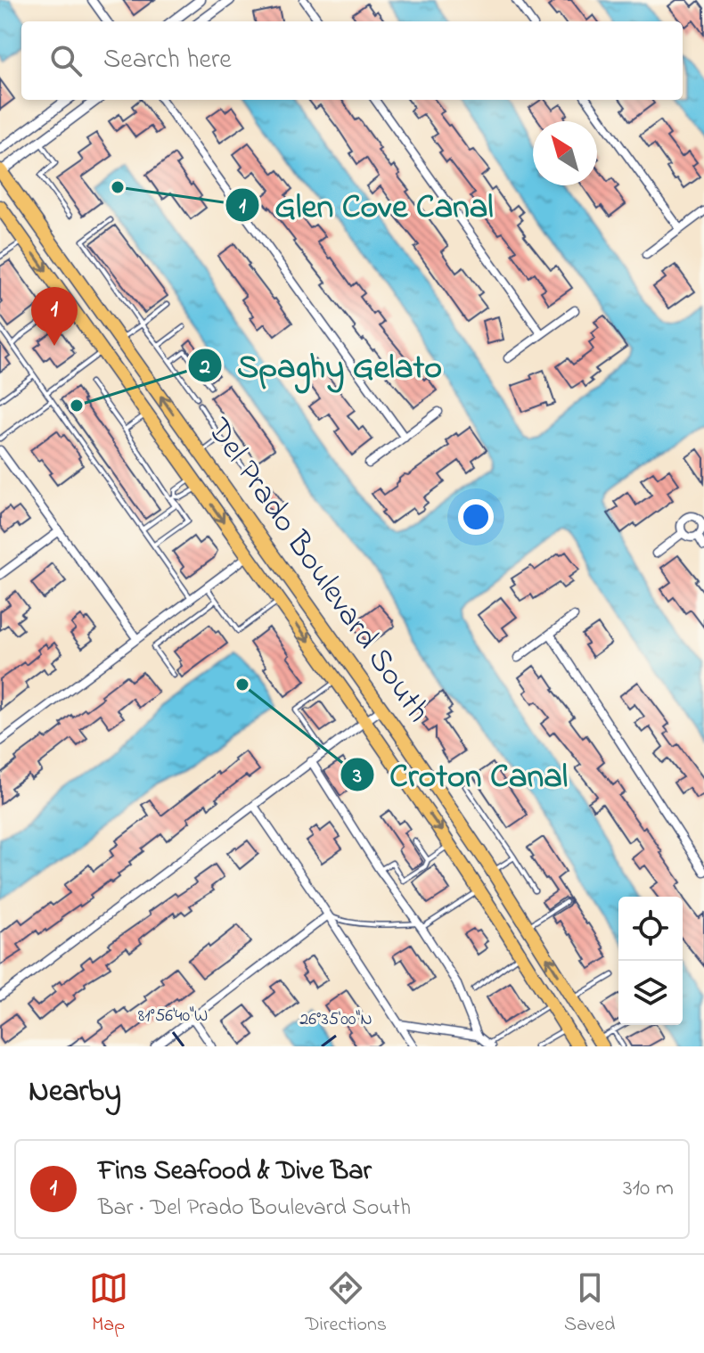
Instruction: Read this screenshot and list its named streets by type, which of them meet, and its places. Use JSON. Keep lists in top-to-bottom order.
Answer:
{
  "streets": {
    "main road": ["Del Prado Boulevard South"]
  },
  "places": ["Glen Cove Canal", "Spaghy Gelato", "Croton Canal"],
  "north": "top left",
  "page": {
    "search": "Search here",
    "pins": "1",
    "heading": "Nearby",
    "list": [
      {
        "mark": "1",
        "name": "Fins Seafood & Dive Bar",
        "note": "Bar · Del Prado Boulevard South",
        "value": "310 m"
      }
    ],
    "nav": ["Map", "Directions", "Saved"]
  },
  "coordinates": ["81°56'40\"W", "26°35'00\"N"]
}
